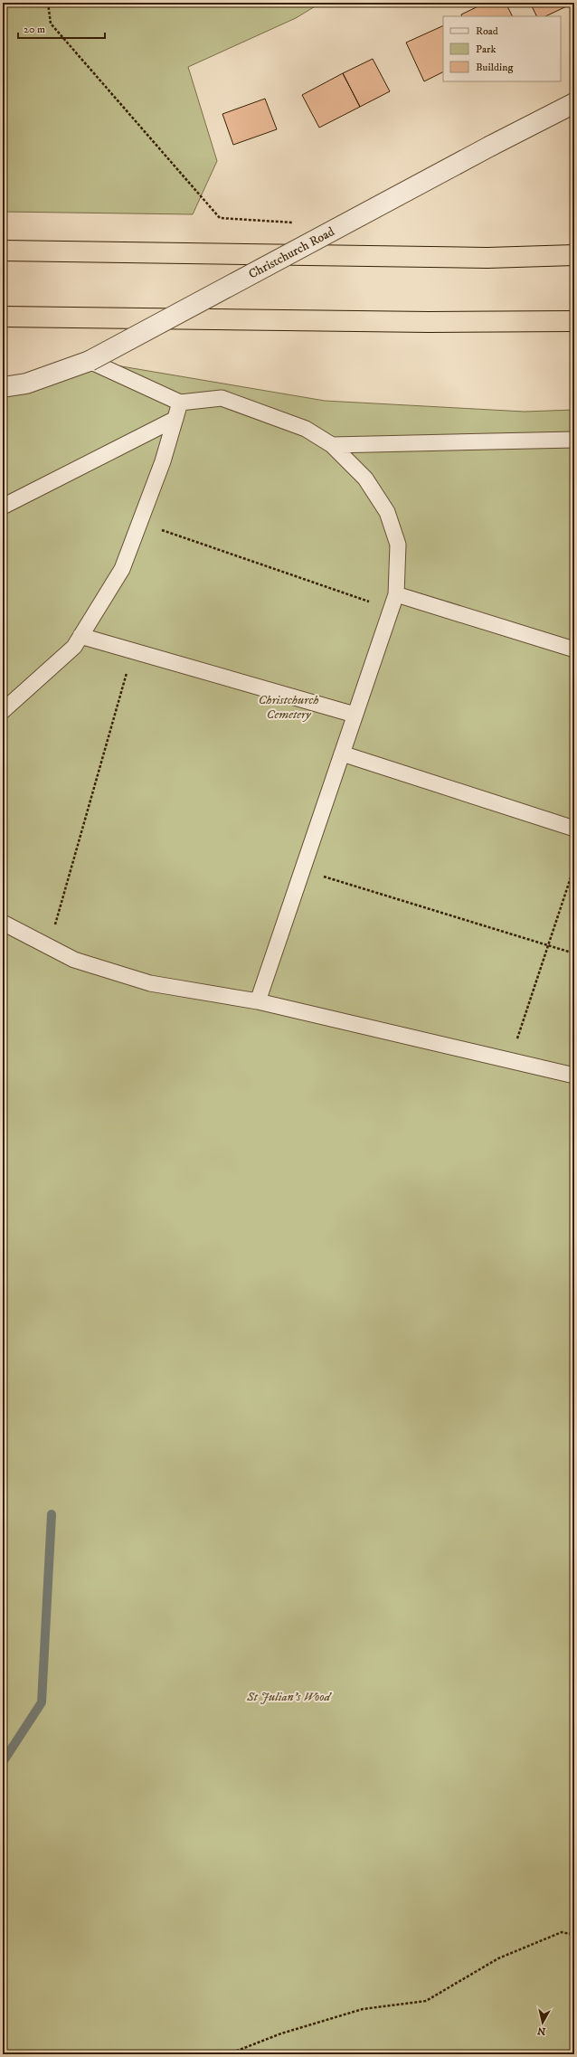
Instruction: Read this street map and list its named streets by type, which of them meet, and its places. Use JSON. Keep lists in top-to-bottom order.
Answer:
{
  "streets": {
    "street": ["Christchurch Road"]
  },
  "parks": ["Christchurch Cemetery", "St Julian's Wood"],
  "legend": ["Road", "Park", "Building"],
  "scale_bar": "20 m",
  "north": "bottom"
}
